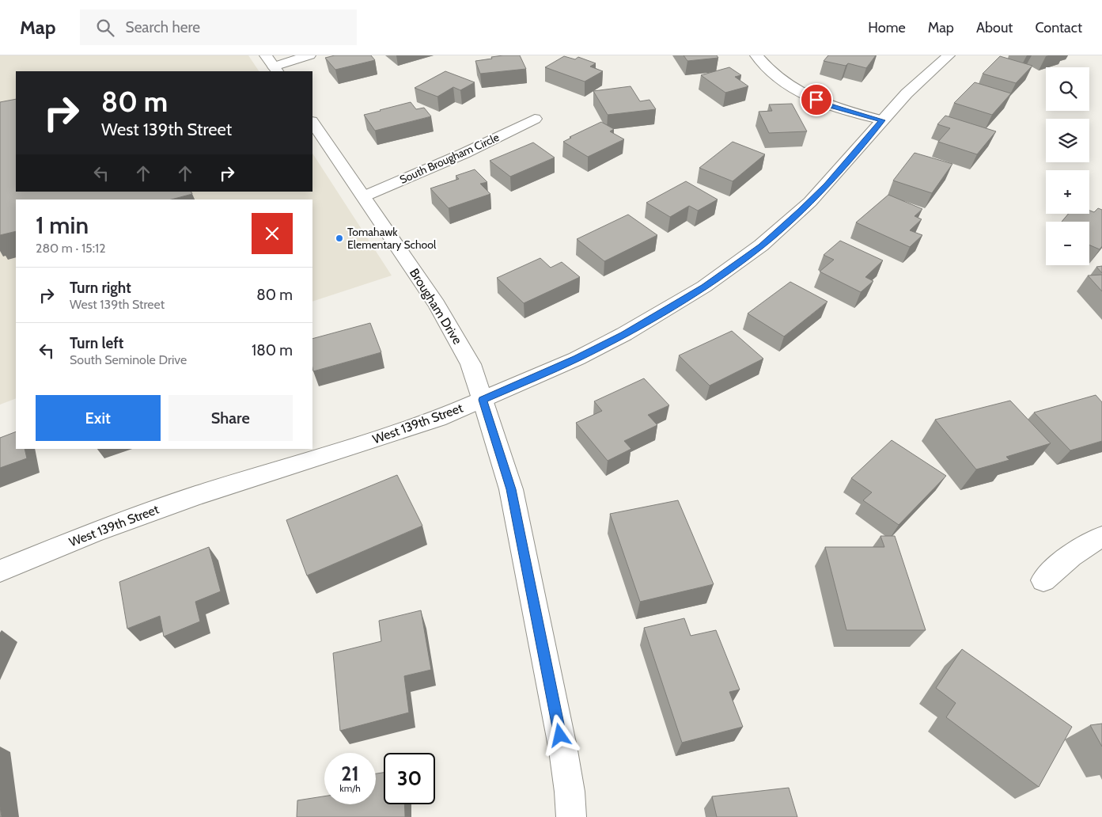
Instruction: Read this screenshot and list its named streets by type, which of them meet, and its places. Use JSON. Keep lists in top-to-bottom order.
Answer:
{
  "streets": {
    "street": ["South Brougham Circle", "Brougham Drive", "West 139th Street"]
  },
  "crossings": [
    ["South Brougham Circle", "Brougham Drive"],
    ["Brougham Drive", "West 139th Street"]
  ],
  "places": ["Tomahawk Elementary School"],
  "page": {
    "header": "Map",
    "search": "Search here",
    "nav": [
      "Home",
      "Map",
      "About",
      "Contact"
    ],
    "map_buttons": ["+", "−"],
    "turn": ["80 m", "West 139th Street"],
    "heading": ["1 min", "280 m · 15:12"],
    "list": [
      {
        "name": "Turn right",
        "note": "West 139th Street",
        "value": "80 m"
      },
      {
        "name": "Turn left",
        "note": "South Seminole Drive",
        "value": "180 m"
      }
    ],
    "buttons": ["Exit", "Share"],
    "speed": "21 km/h",
    "limit": "30"
  }
}
